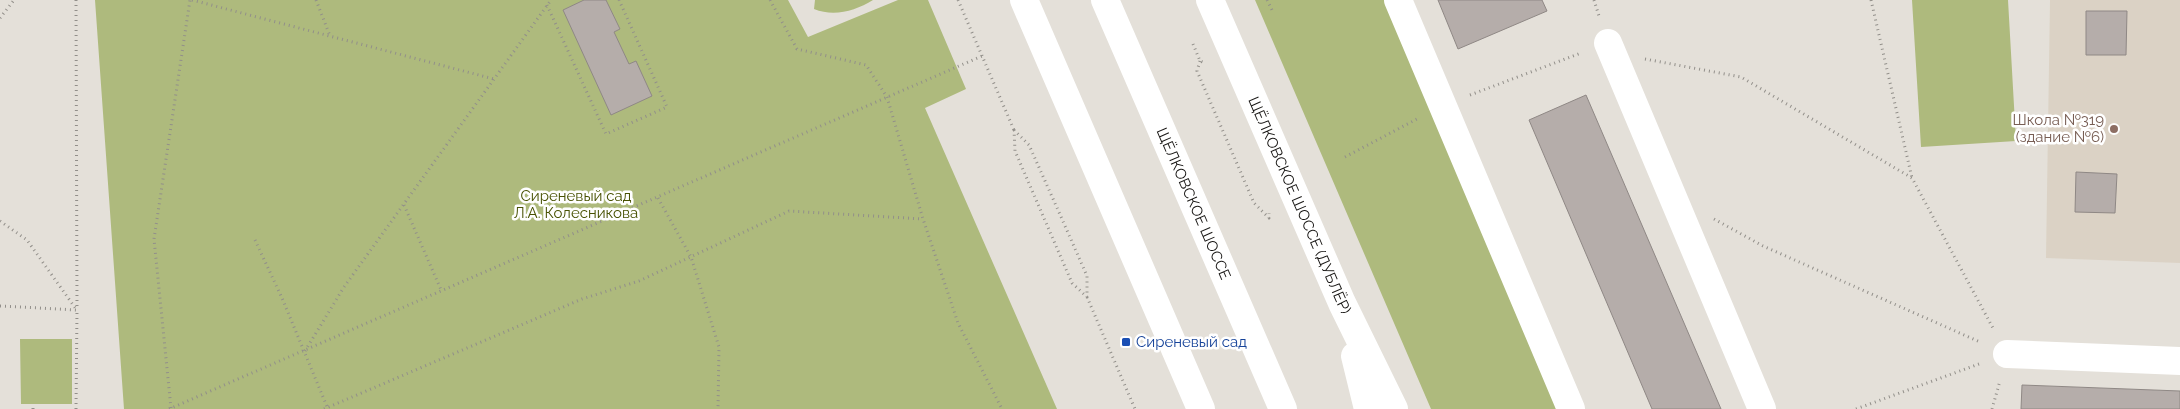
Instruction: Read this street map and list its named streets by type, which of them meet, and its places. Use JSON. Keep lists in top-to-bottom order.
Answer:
{
  "streets": {
    "main road": ["ЩЁЛКОВСКОЕ ШОССЕ", "ЩЁЛКОВСКОЕ ШОССЕ (ДУБЛЁР)"]
  },
  "parks": ["Сиреневый сад Л.А. Колесникова"],
  "places": {
    "other": ["Школа №319 (здание №6)"],
    "transit": ["Сиреневый сад"]
  }
}
